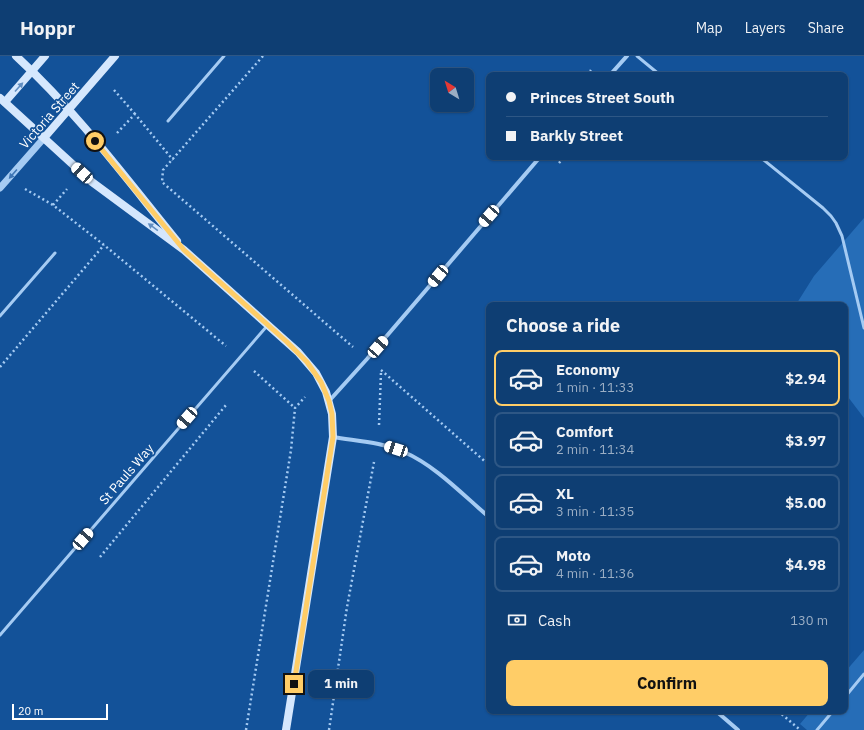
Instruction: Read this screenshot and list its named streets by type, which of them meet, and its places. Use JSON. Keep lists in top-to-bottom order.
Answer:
{
  "streets": {
    "main road": ["Victoria Street"],
    "lane": ["St Pauls Way"]
  },
  "scale_bar": "20 m",
  "north": "top left",
  "page": {
    "header": "Hoppr",
    "nav": ["Map", "Layers", "Share"],
    "banner": ["Princes Street South", "Barkly Street"],
    "heading": "Choose a ride",
    "list": [
      {
        "name": "Economy",
        "note": "1 min · 11:33",
        "value": "$2.94"
      },
      {
        "name": "Comfort",
        "note": "2 min · 11:34",
        "value": "$3.97"
      },
      {
        "name": "XL",
        "note": "3 min · 11:35",
        "value": "$5.00"
      },
      {
        "name": "Moto",
        "note": "4 min · 11:36",
        "value": "$4.98"
      }
    ],
    "pay": ["Cash", "130 m"],
    "buttons": "Confirm",
    "bubble": "1 min",
    "scale": "20 m"
  }
}
